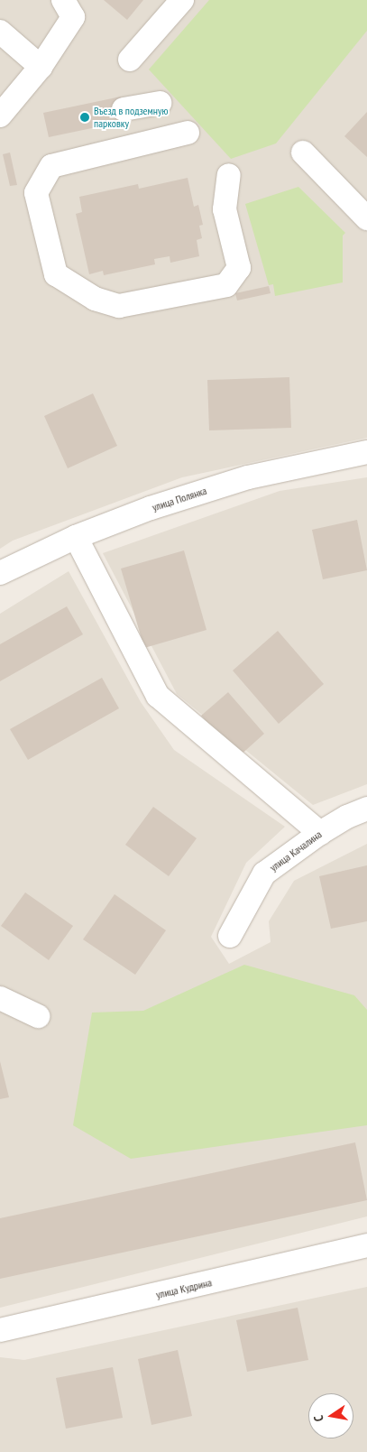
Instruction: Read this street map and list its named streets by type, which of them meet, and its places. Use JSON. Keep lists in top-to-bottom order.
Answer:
{
  "streets": {
    "street": ["улица Полянка", "улица Качалина", "улица Кудрина"]
  },
  "places": ["Въезд в подземную парковку"],
  "north": "left"
}
